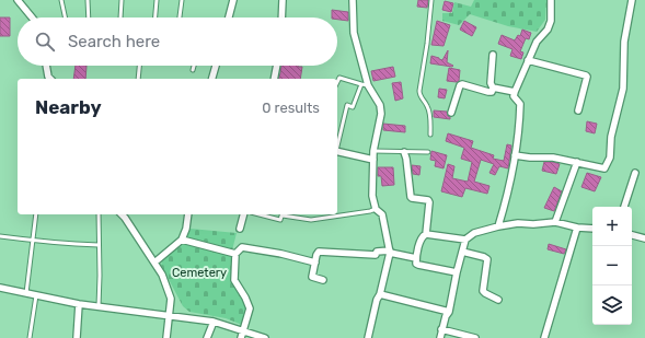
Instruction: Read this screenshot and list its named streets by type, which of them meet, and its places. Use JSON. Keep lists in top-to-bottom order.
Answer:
{
  "parks": ["Cemetery"],
  "page": {
    "search": "Search here",
    "heading": ["Nearby", "0 results"],
    "map_buttons": ["+", "−"]
  }
}
